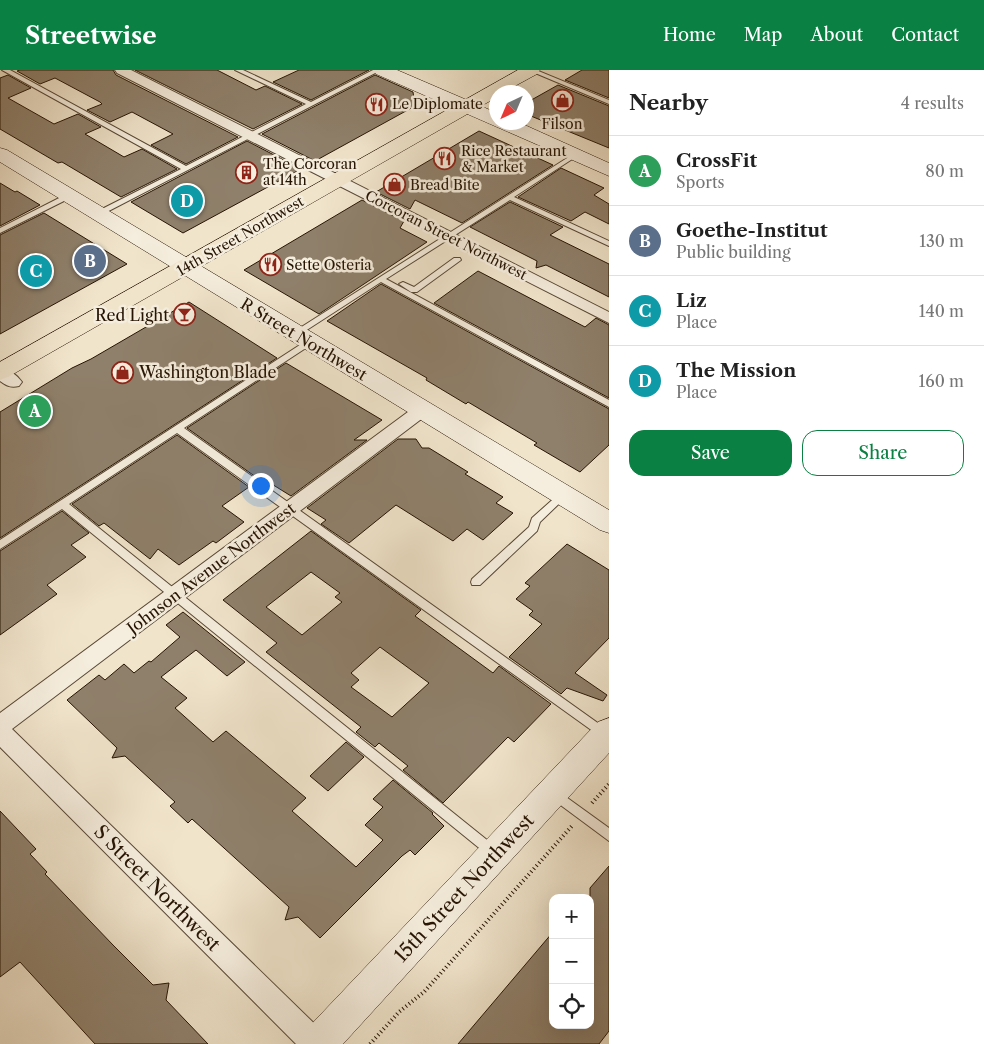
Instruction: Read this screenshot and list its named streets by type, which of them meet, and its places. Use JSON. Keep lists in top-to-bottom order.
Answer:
{
  "streets": {
    "main road": ["14th Street Northwest", "R Street Northwest", "15th Street Northwest"],
    "street": ["Corcoran Street Northwest", "Johnson Avenue Northwest", "S Street Northwest"]
  },
  "crossings": [
    ["Corcoran Street Northwest", "14th Street Northwest"],
    ["14th Street Northwest", "R Street Northwest"],
    ["R Street Northwest", "Johnson Avenue Northwest"],
    ["S Street Northwest", "15th Street Northwest"]
  ],
  "places": {
    "shop": ["Filson", "Bread Bite", "Washington Blade"],
    "restaurant": ["Le Diplomate", "Rice Restaurant & Market", "Sette Osteria"],
    "building": ["The Corcoran at 14th"],
    "bar": ["Red Light"]
  },
  "north": "bottom left",
  "page": {
    "header": "Streetwise",
    "nav": [
      "Home",
      "Map",
      "About",
      "Contact"
    ],
    "heading": ["Nearby", "4 results"],
    "list": [
      {
        "mark": "A",
        "name": "CrossFit",
        "note": "Sports",
        "value": "80 m"
      },
      {
        "mark": "B",
        "name": "Goethe-Institut",
        "note": "Public building",
        "value": "130 m"
      },
      {
        "mark": "C",
        "name": "Liz",
        "note": "Place",
        "value": "140 m"
      },
      {
        "mark": "D",
        "name": "The Mission",
        "note": "Place",
        "value": "160 m"
      }
    ],
    "pins": [
      "D",
      "B",
      "C",
      "A"
    ],
    "buttons": ["Save", "Share"],
    "map_buttons": ["+", "−"]
  }
}
